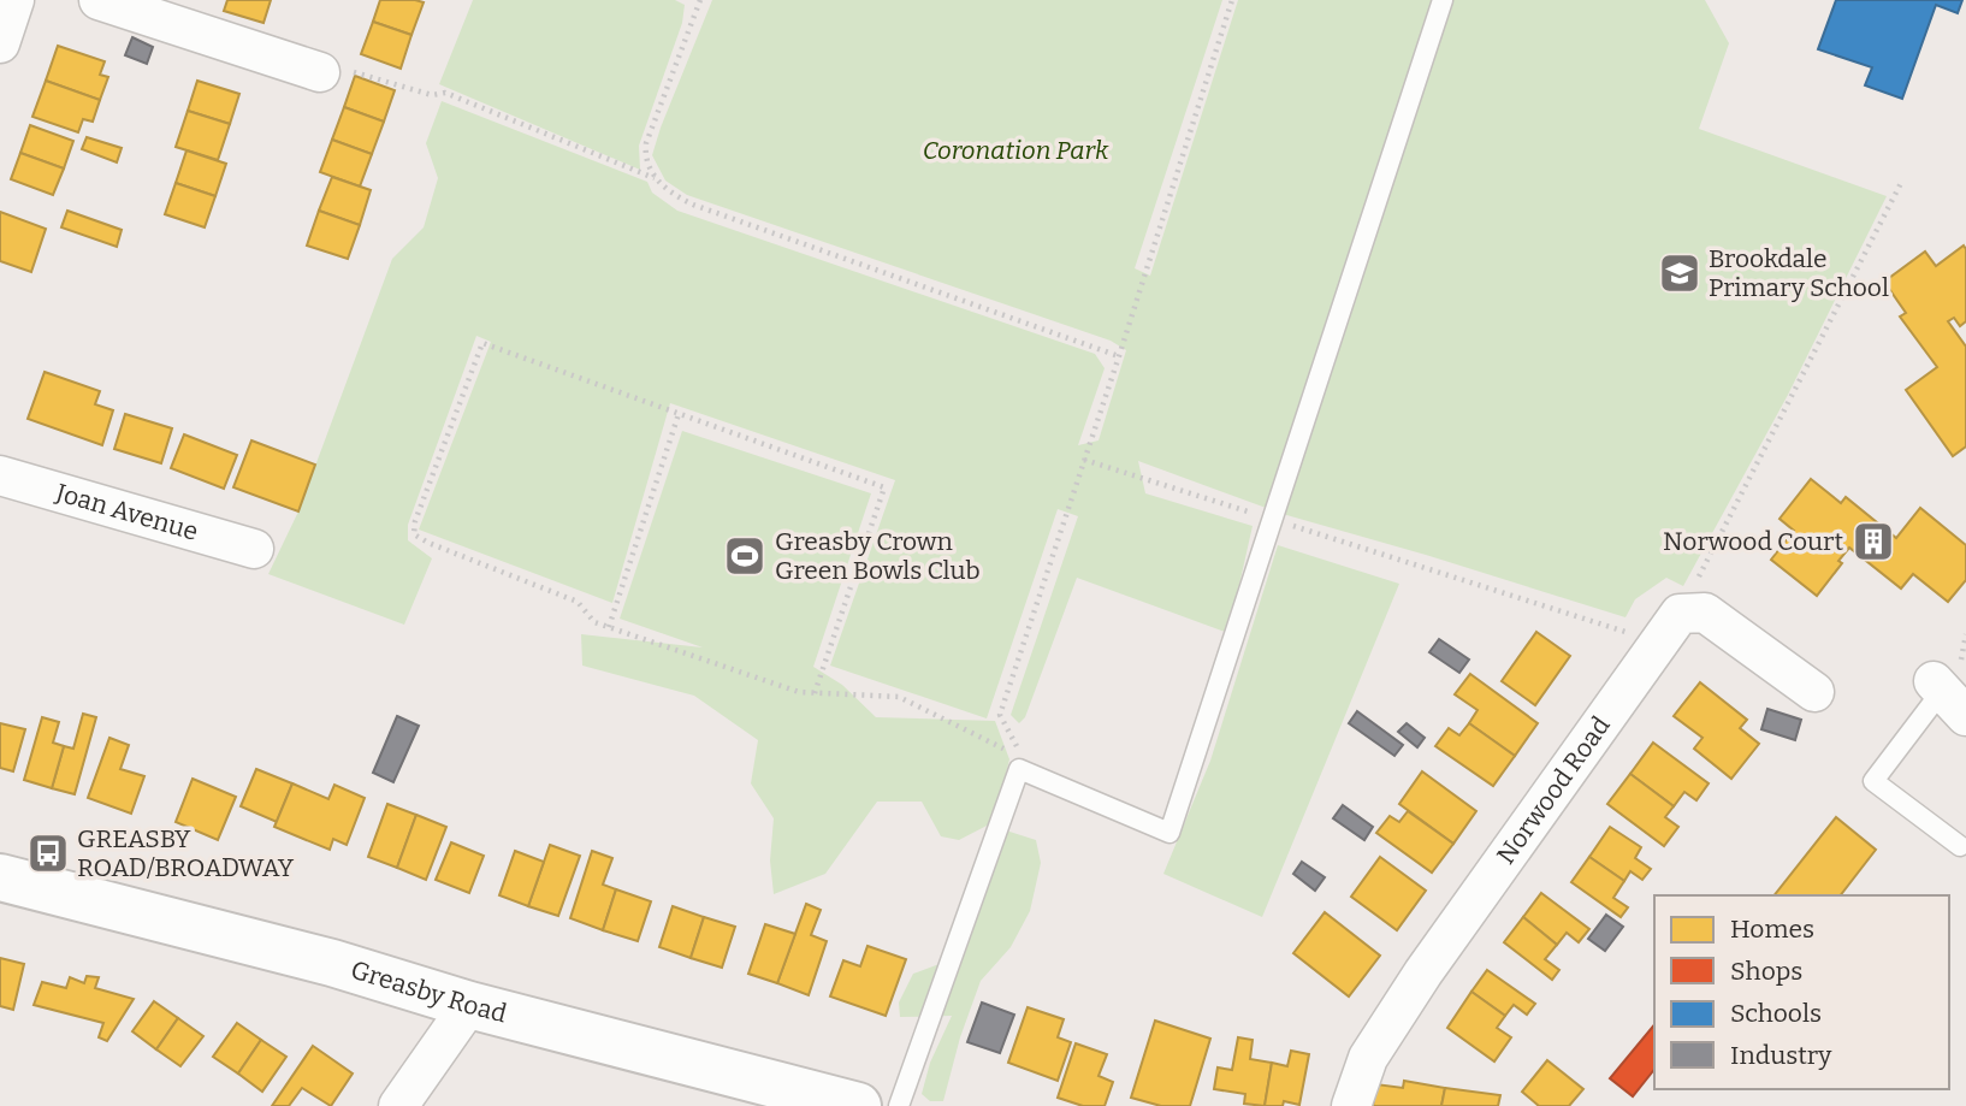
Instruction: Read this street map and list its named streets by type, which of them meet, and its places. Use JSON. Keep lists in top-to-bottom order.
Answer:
{
  "streets": {
    "main road": ["Greasby Road"],
    "street": ["Joan Avenue", "Norwood Road"]
  },
  "parks": ["Coronation Park"],
  "places": {
    "school or university": ["Brookdale Primary School"],
    "building": ["Norwood Court"],
    "sports": ["Greasby Crown Green Bowls Club"],
    "bus stop": ["GREASBY ROAD/BROADWAY"]
  },
  "legend": [
    "Homes",
    "Shops",
    "Schools",
    "Industry"
  ]
}
